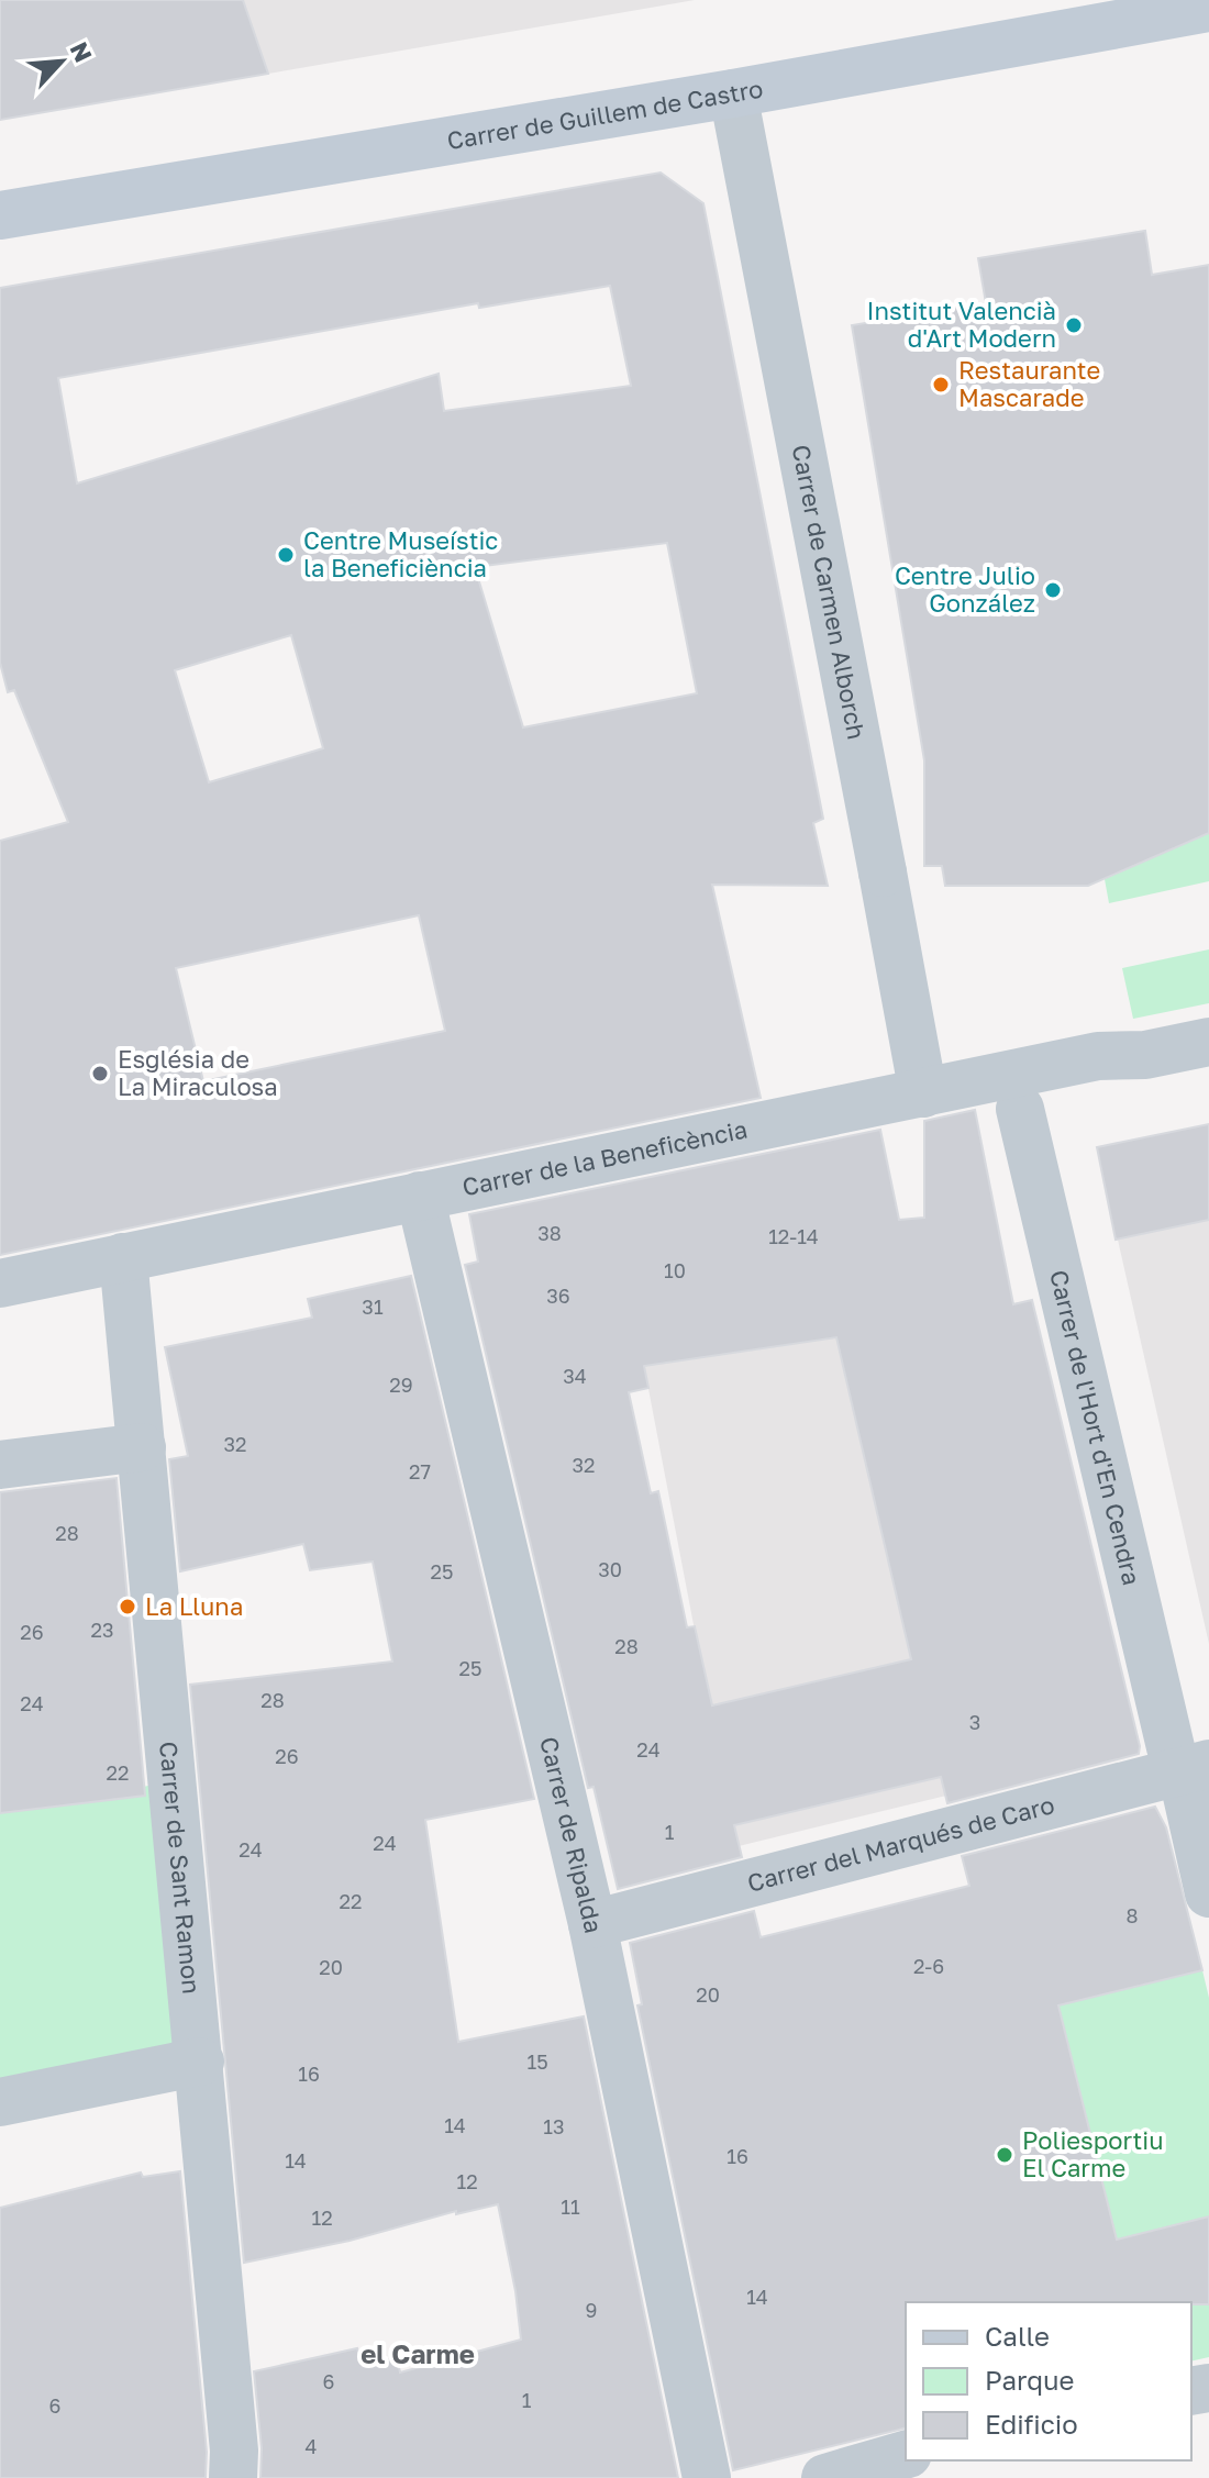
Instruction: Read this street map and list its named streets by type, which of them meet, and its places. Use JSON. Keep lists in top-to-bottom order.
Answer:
{
  "streets": {
    "main road": ["Carrer de Guillem de Castro"],
    "street": [
      "Carrer de Carmen Alborch",
      "Carrer de la Beneficència",
      "Carrer de l'Hort d'En Cendra",
      "Carrer de Ripalda",
      "Carrer del Marqués de Caro",
      "Carrer de Sant Ramon"
    ]
  },
  "crossings": [
    ["Carrer de Guillem de Castro", "Carrer de Carmen Alborch"],
    ["Carrer de Carmen Alborch", "Carrer de la Beneficència"],
    ["Carrer de la Beneficència", "Carrer de Ripalda"],
    ["Carrer de la Beneficència", "Carrer de Sant Ramon"],
    ["Carrer de l'Hort d'En Cendra", "Carrer del Marqués de Caro"],
    ["Carrer de Ripalda", "Carrer del Marqués de Caro"]
  ],
  "districts": ["el Carme"],
  "places": [
    "Institut Valencià d'Art Modern",
    "Restaurante Mascarade",
    "Centre Museístic la Beneficiència",
    "Centre Julio González",
    "Església de La Miraculosa",
    "La Lluna",
    "Poliesportiu El Carme"
  ],
  "house_numbers": [
    "38",
    "12-14",
    "10",
    "36",
    "31",
    "34",
    "29",
    "32",
    "32",
    "27",
    "28",
    "30",
    "25",
    "23",
    "26",
    "28",
    "25",
    "28",
    "24",
    "3",
    "24",
    "26",
    "22",
    "1",
    "24",
    "24",
    "22",
    "8",
    "2-6",
    "20",
    "20",
    "15",
    "16",
    "14",
    "13",
    "16",
    "14",
    "12",
    "11",
    "12",
    "14",
    "9",
    "6",
    "1",
    "6",
    "4"
  ],
  "legend": ["Calle", "Parque", "Edificio"],
  "north": "top right"
}
